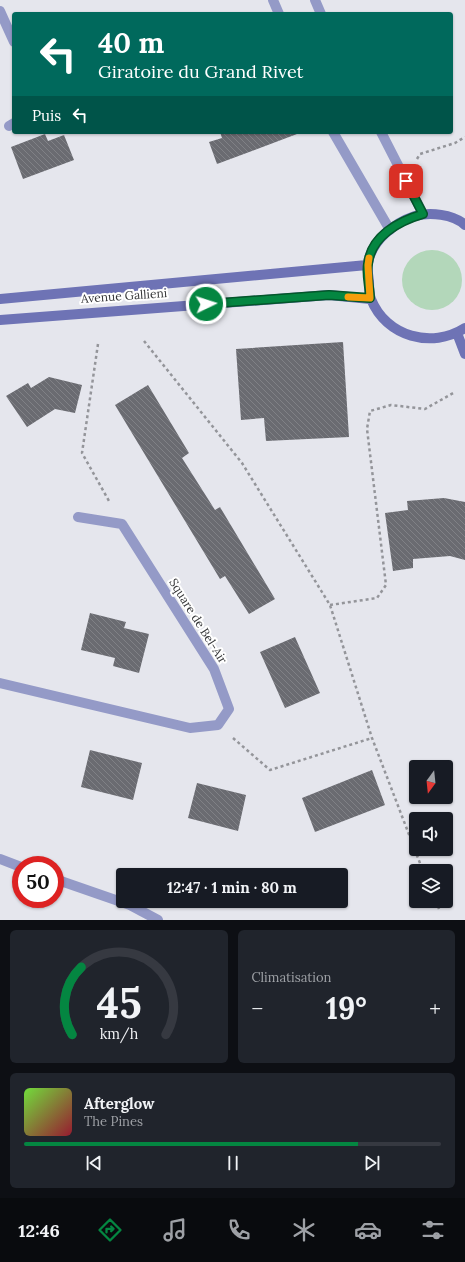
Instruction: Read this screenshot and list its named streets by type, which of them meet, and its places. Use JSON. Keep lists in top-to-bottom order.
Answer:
{
  "streets": {
    "main road": ["Avenue Gallieni"],
    "street": ["Square de Bel-Air"]
  },
  "north": "bottom",
  "page": {
    "turn": ["40 m", "Giratoire du Grand Rivet"],
    "then": "Puis",
    "limit": "50",
    "trip": "12:47 · 1 min · 80 m",
    "tile": "Climatisation",
    "heat": ["−", "19°", "+"],
    "song": ["Afterglow", "The Pines"],
    "tabs": "12:46",
    "gauge": ["45", "km/h"]
  }
}
